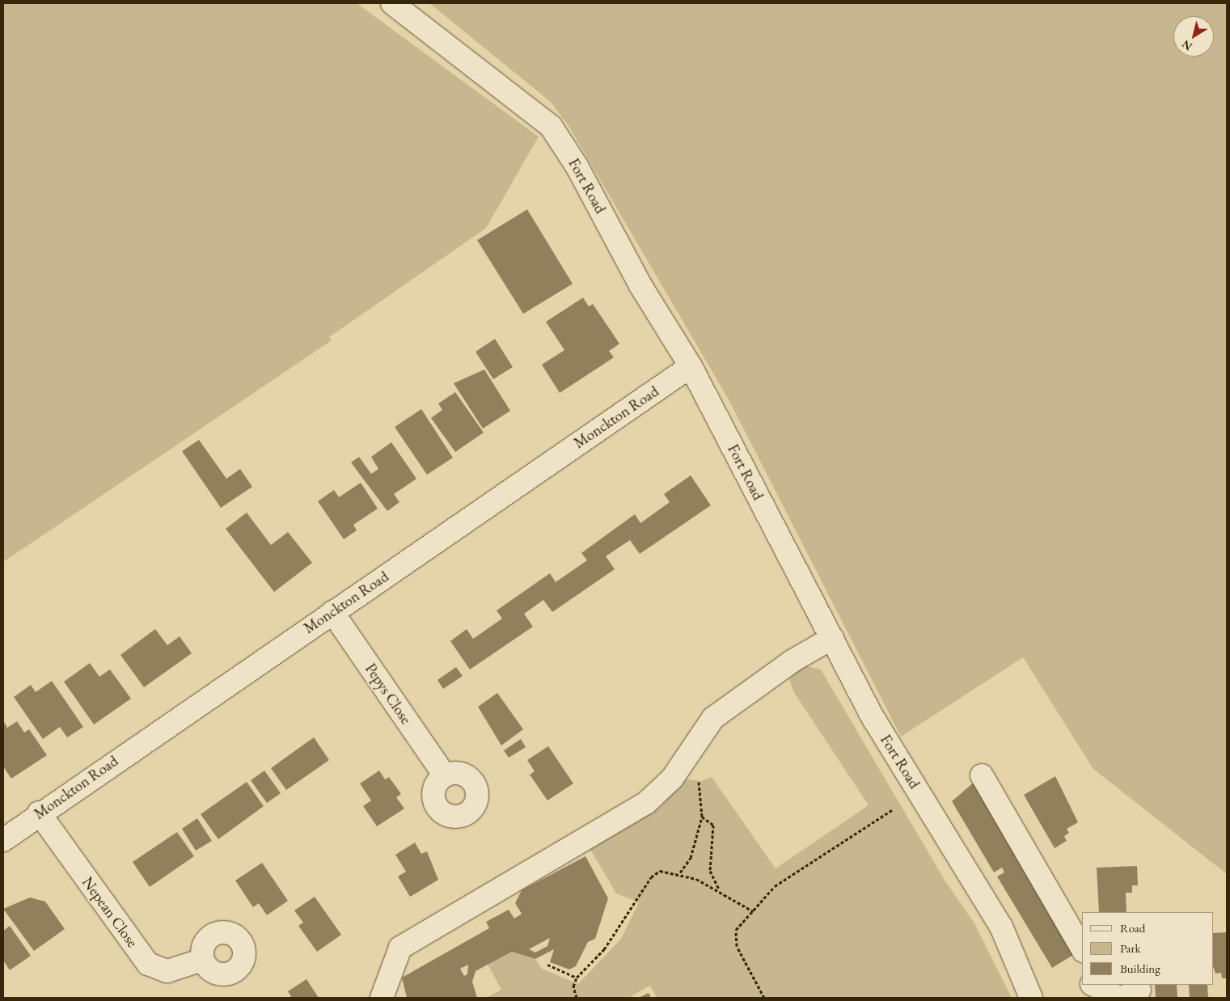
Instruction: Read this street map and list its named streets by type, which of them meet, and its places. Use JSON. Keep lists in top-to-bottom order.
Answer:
{
  "streets": {
    "street": [
      "Fort Road",
      "Monckton Road",
      "Pepys Close",
      "Nepean Close"
    ]
  },
  "crossings": [
    ["Fort Road", "Monckton Road"],
    ["Monckton Road", "Pepys Close"],
    ["Monckton Road", "Nepean Close"]
  ],
  "legend": ["Road", "Park", "Building"],
  "north": "bottom left"
}
